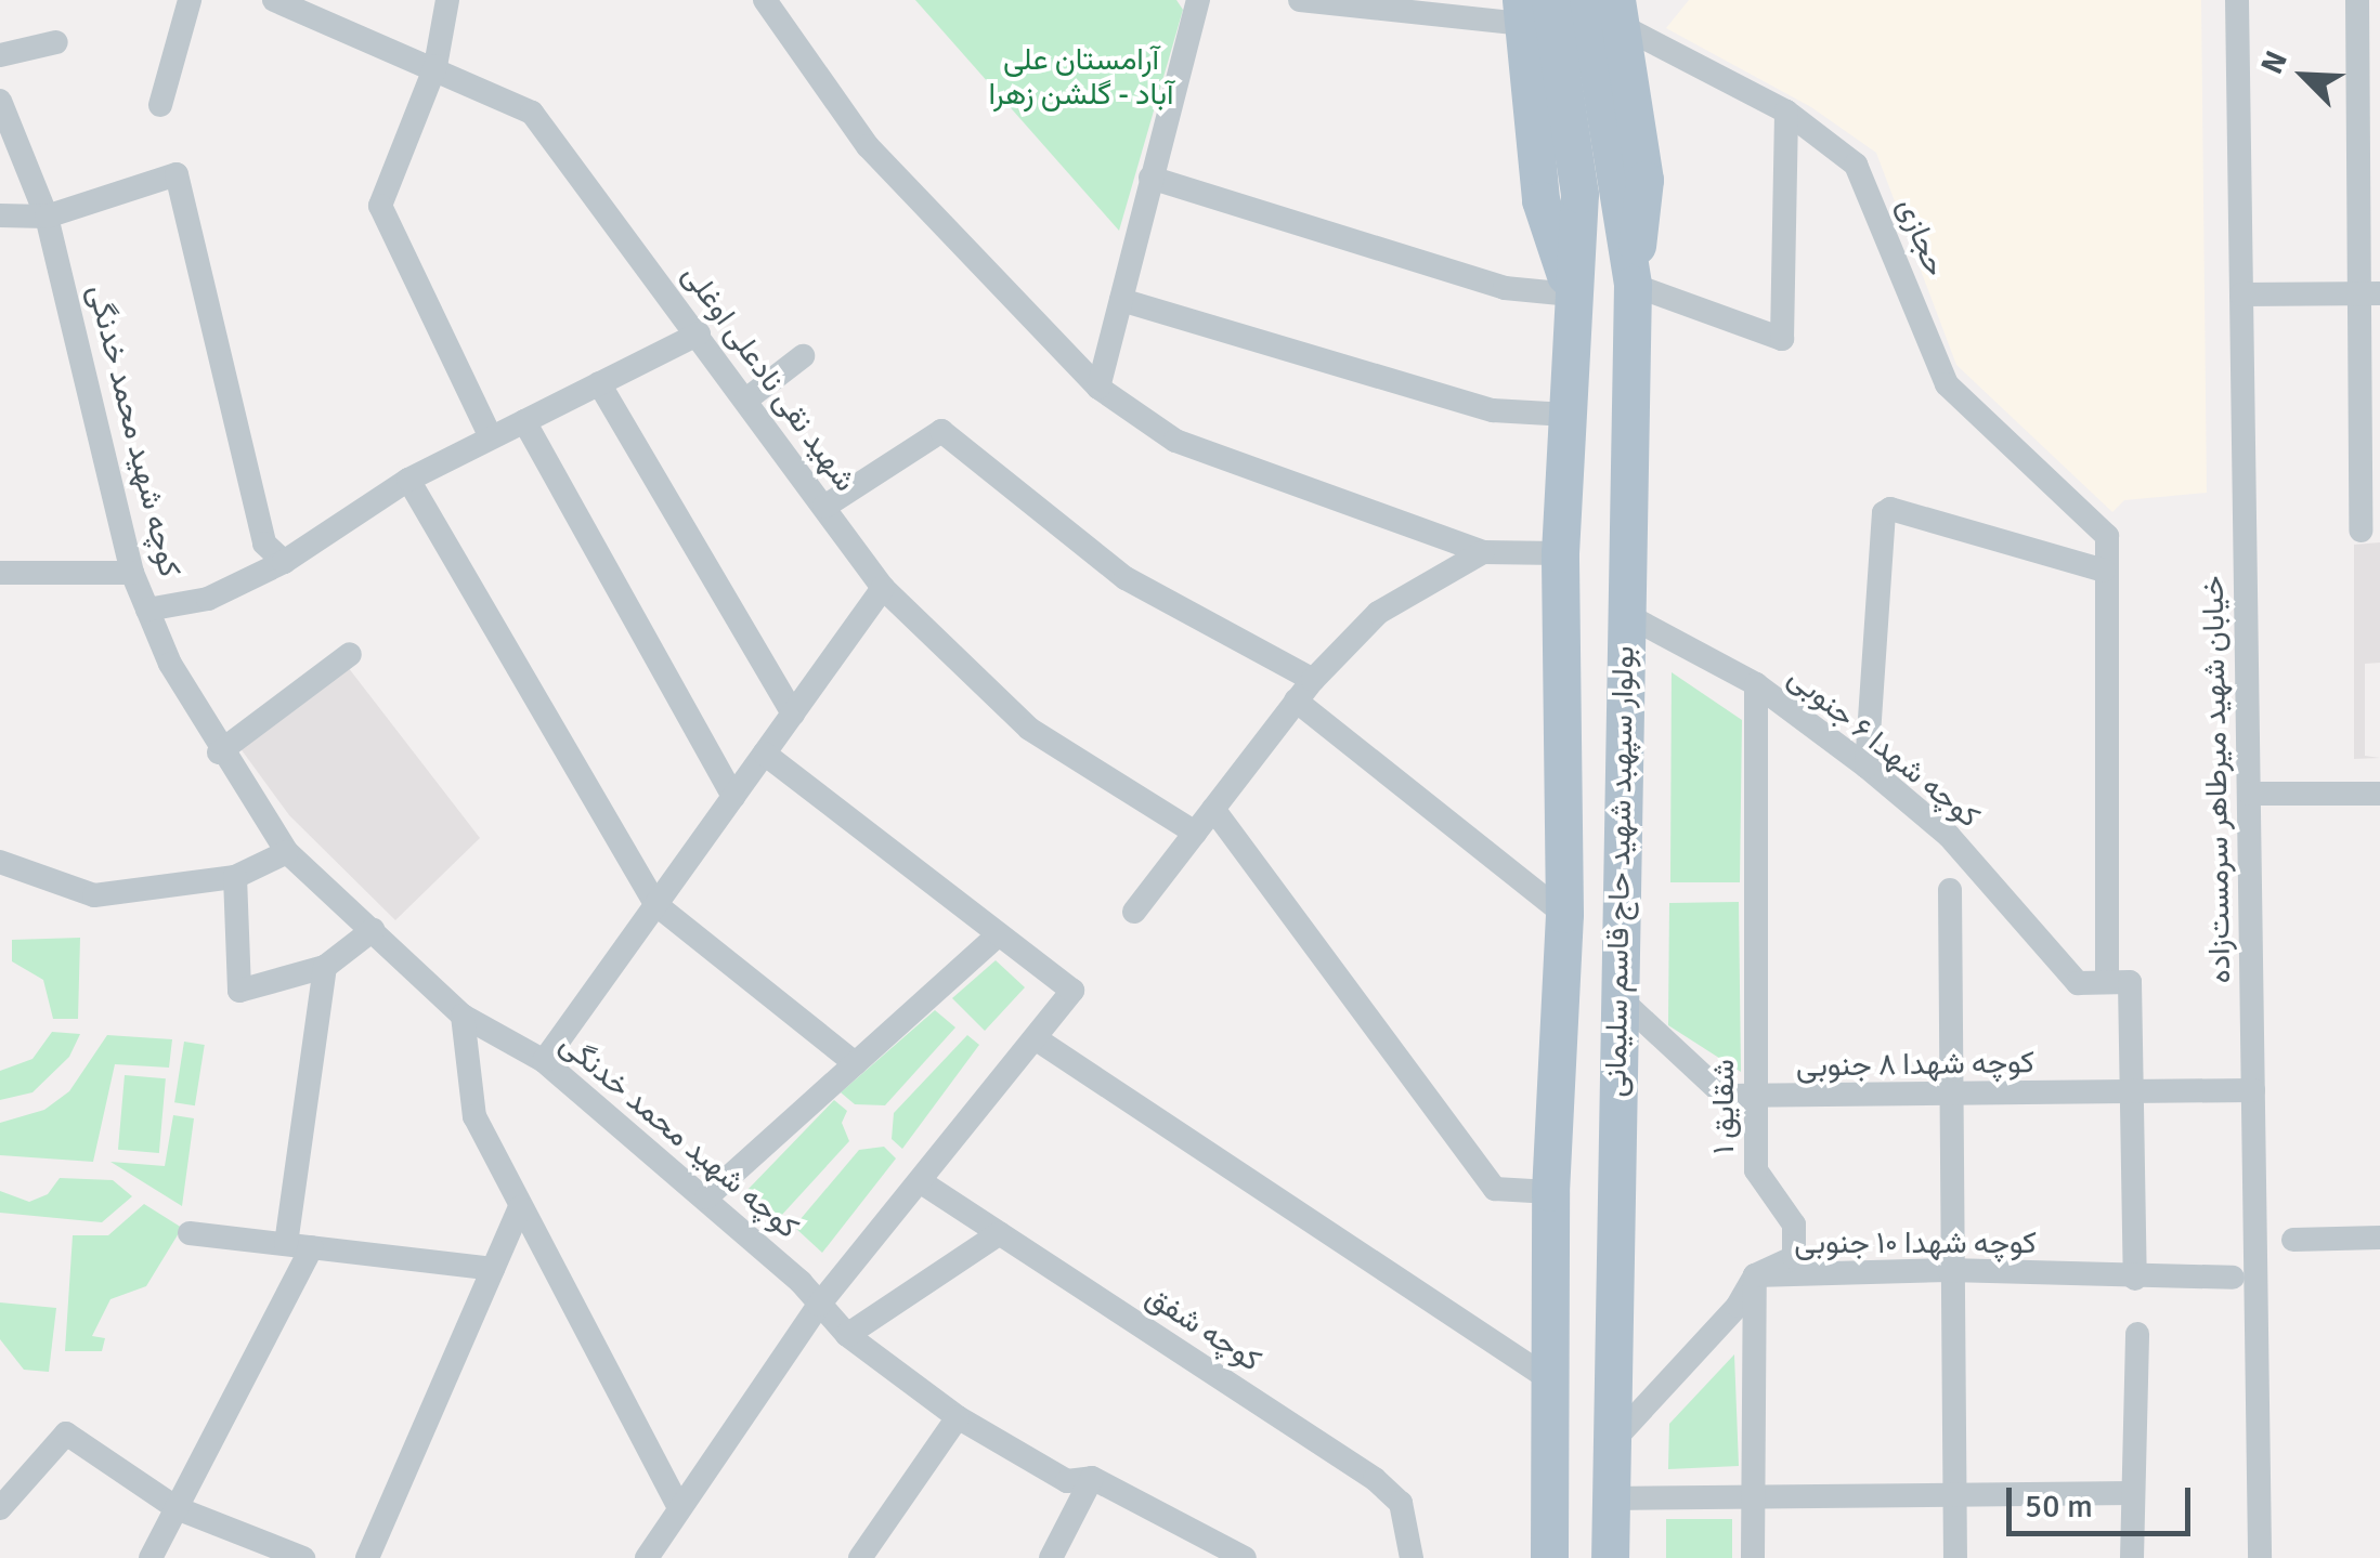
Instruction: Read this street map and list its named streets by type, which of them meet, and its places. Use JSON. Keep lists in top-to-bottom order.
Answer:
{
  "streets": {
    "main road": ["بولوار سپهبد شهید حاج قاسم سلیمانی"],
    "street": [
      "حجازی",
      "شهید نقی نادعلی اوغلی",
      "کوچه شهید محمد خدنگی",
      "کوچه شهدا ۶ جنوبی",
      "خیابان شهید میرطاهر سرمست‌زاده",
      "کوچه شهدا ۸ جنوبی",
      "شقایق ۱",
      "کوچه شهدا ۱۰ جنوبی",
      "کوچه شفق"
    ]
  },
  "crossings": [
    ["کوچه شهدا ۶ جنوبی", "بولوار سپهبد شهید حاج قاسم سلیمانی"],
    ["کوچه شهدا ۶ جنوبی", "شقایق ۱"],
    ["خیابان شهید میرطاهر سرمست‌زاده", "کوچه شهدا ۸ جنوبی"],
    ["بولوار سپهبد شهید حاج قاسم سلیمانی", "کوچه شهدا ۸ جنوبی"],
    ["بولوار سپهبد شهید حاج قاسم سلیمانی", "کوچه شهدا ۱۰ جنوبی"],
    ["کوچه شهدا ۸ جنوبی", "شقایق ۱"],
    ["شقایق ۱", "کوچه شهدا ۱۰ جنوبی"]
  ],
  "parks": ["آرامستان علی آباد - گلشن زهرا"],
  "scale_bar": "50 m",
  "north": "top left"
}
